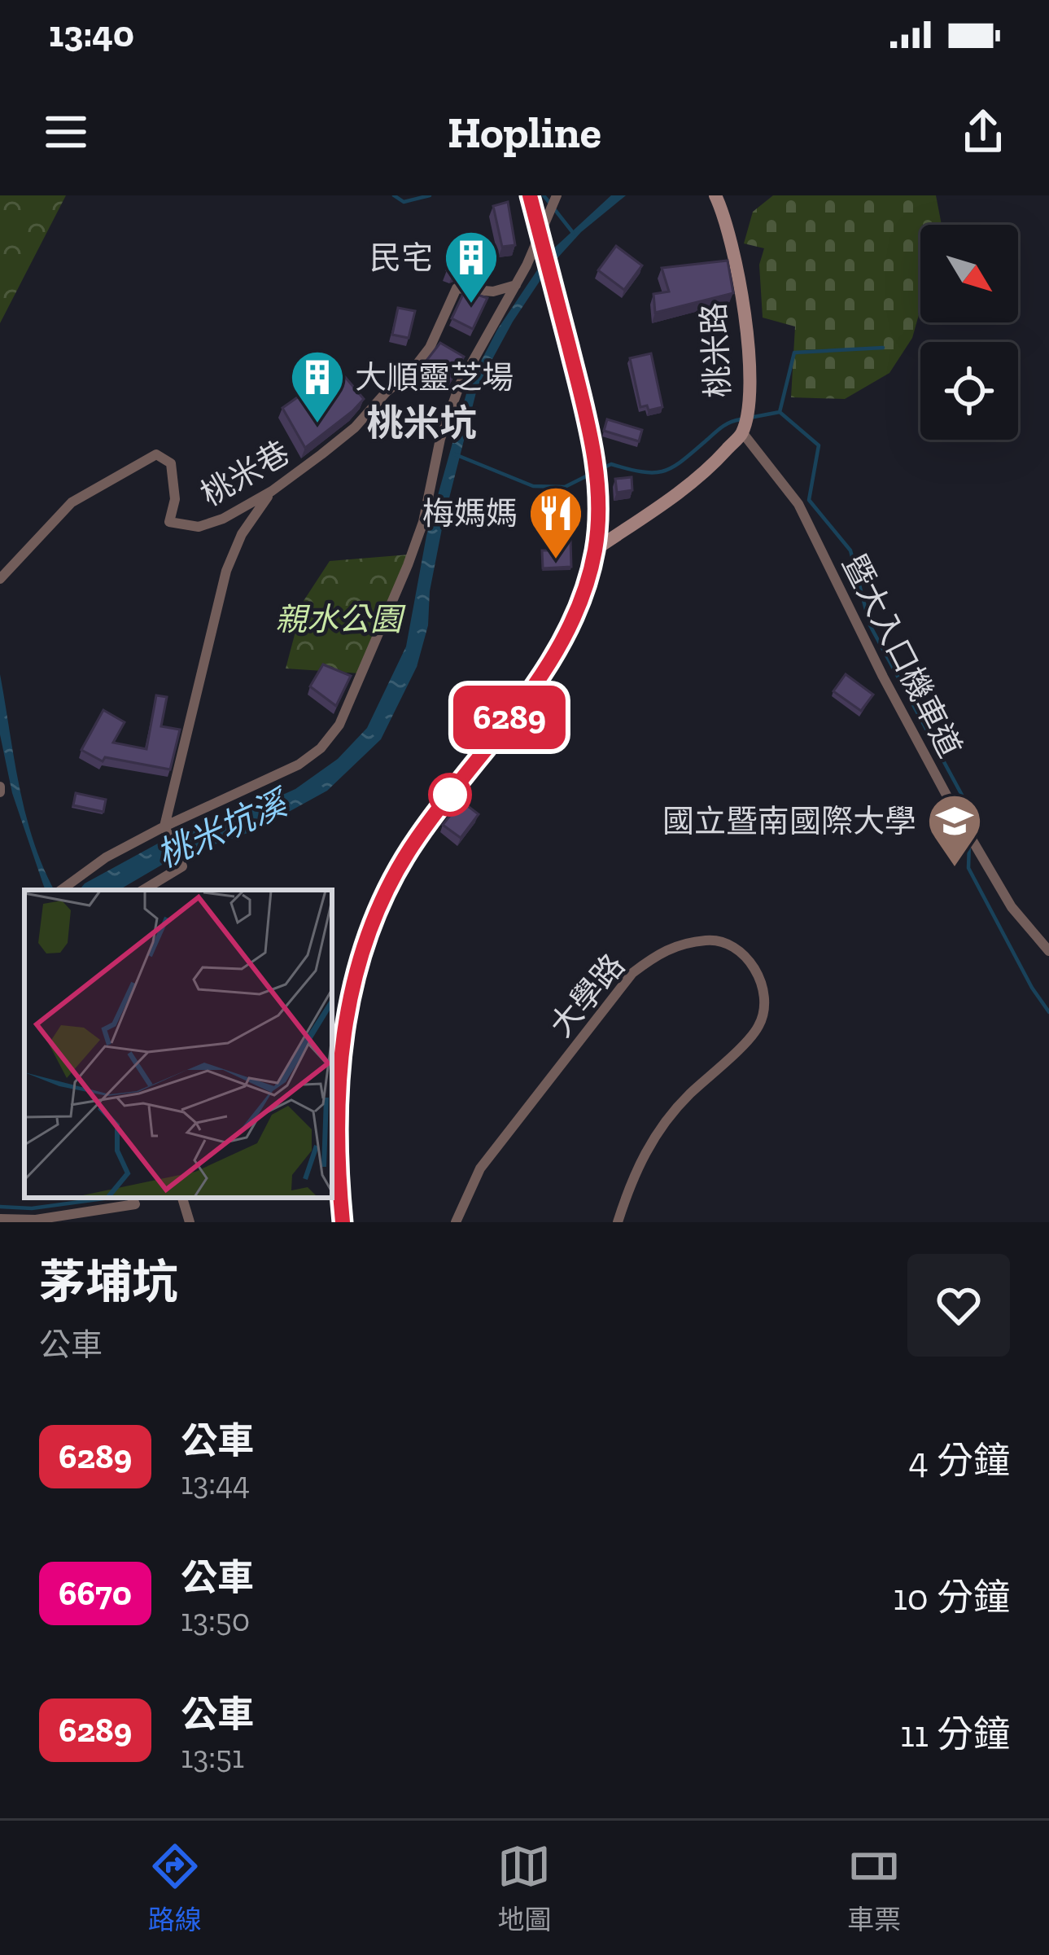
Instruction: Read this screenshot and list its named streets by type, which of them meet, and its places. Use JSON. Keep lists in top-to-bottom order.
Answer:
{
  "streets": {
    "street": [
      "桃米路",
      "桃米巷",
      "暨大入口機車道",
      "大學路"
    ]
  },
  "crossings": [
    ["桃米路", "暨大入口機車道"]
  ],
  "districts": ["桃米坑"],
  "water": ["桃米坑溪"],
  "parks": ["親水公園"],
  "places": {
    "building": ["民宅", "大順靈芝場"],
    "restaurant": ["梅媽媽"],
    "school or university": ["國立暨南國際大學"]
  },
  "lines": ["bus line 6289"],
  "north": "bottom right",
  "page": {
    "status": "13:40",
    "header": "Hopline",
    "on_map": "6289",
    "heading": ["茅埔坑", "公車"],
    "list": [
      {
        "mark": "6289",
        "name": "公車",
        "note": "13:44",
        "value": "4 分鐘"
      },
      {
        "mark": "6670",
        "name": "公車",
        "note": "13:50",
        "value": "10 分鐘"
      },
      {
        "mark": "6289",
        "name": "公車",
        "note": "13:51",
        "value": "11 分鐘"
      }
    ],
    "tabs": ["路線", "地圖", "車票"]
  }
}
